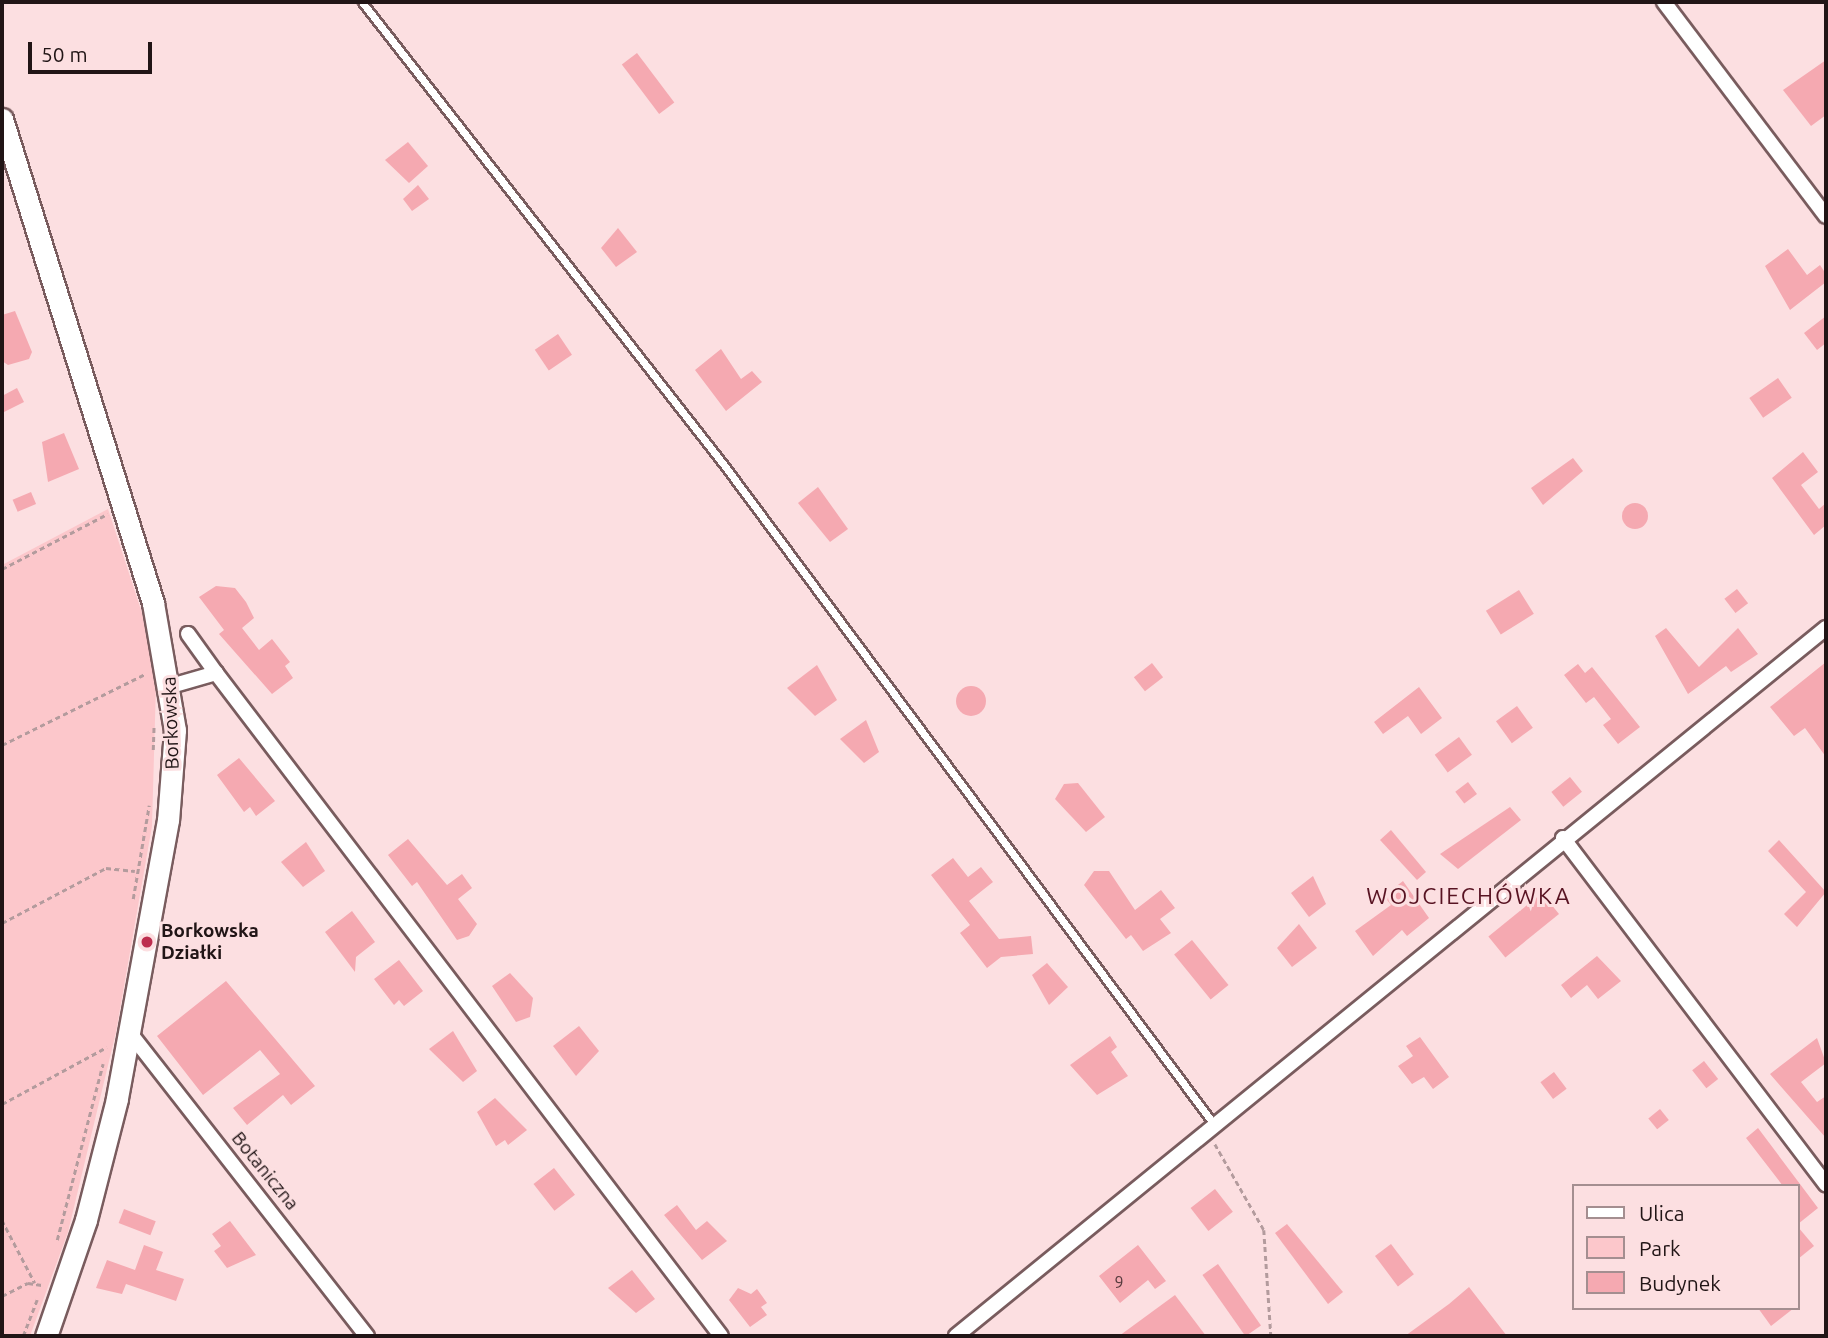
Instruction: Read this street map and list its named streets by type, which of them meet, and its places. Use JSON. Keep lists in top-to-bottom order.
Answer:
{
  "streets": {
    "street": ["Borkowska", "Botaniczna"]
  },
  "crossings": [
    ["Borkowska", "Botaniczna"]
  ],
  "districts": ["WOJCIECHÓWKA"],
  "places": ["Borkowska Działki"],
  "house_numbers": ["9"],
  "legend": ["Ulica", "Park", "Budynek"],
  "scale_bar": "50 m"
}
